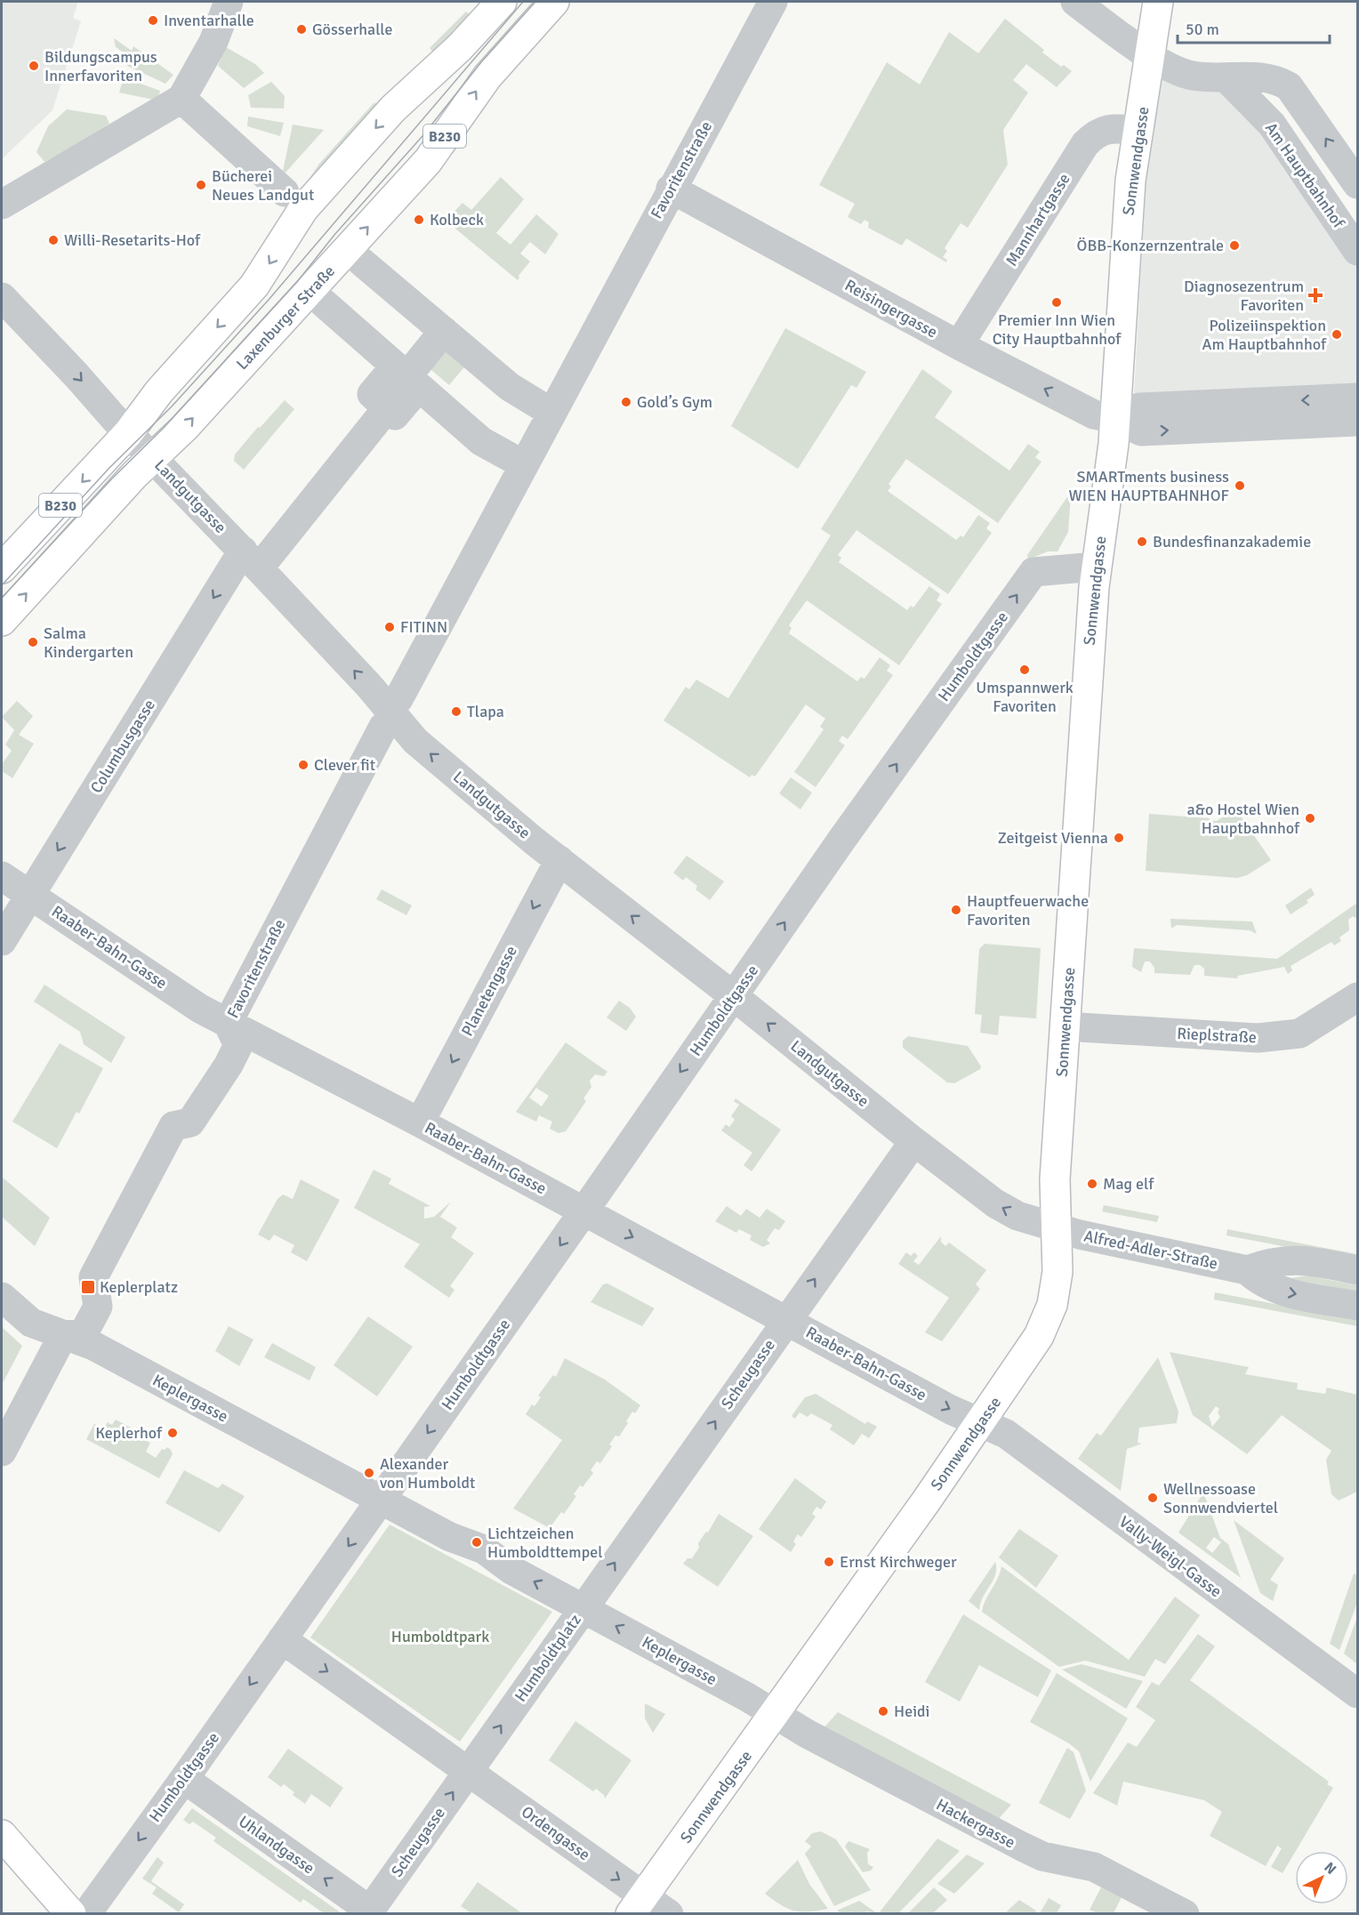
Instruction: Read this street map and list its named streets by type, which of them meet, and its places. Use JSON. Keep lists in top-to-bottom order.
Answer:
{
  "streets": {
    "main road": ["B230", "Sonnwendgasse", "Laxenburger Straße"],
    "street": [
      "Favoritenstraße",
      "Am Hauptbahnhof",
      "Mannhartgasse",
      "Reisingergasse",
      "Landgutgasse",
      "Humboldtgasse",
      "Columbusgasse",
      "Raaber-Bahn-Gasse",
      "Planetengasse",
      "Rieplstraße",
      "Alfred-Adler-Straße",
      "Scheugasse",
      "Keplergasse",
      "Vally-Weigl-Gasse",
      "Humboldtplatz",
      "Hackergasse",
      "Ordengasse",
      "Uhlandgasse"
    ]
  },
  "crossings": [
    ["B230", "Landgutgasse"],
    ["Sonnwendgasse", "Mannhartgasse"],
    ["Sonnwendgasse", "Reisingergasse"],
    ["Sonnwendgasse", "Landgutgasse"],
    ["Sonnwendgasse", "Humboldtgasse"],
    ["Sonnwendgasse", "Raaber-Bahn-Gasse"],
    ["Sonnwendgasse", "Rieplstraße"],
    ["Sonnwendgasse", "Alfred-Adler-Straße"],
    ["Sonnwendgasse", "Keplergasse"],
    ["Sonnwendgasse", "Vally-Weigl-Gasse"],
    ["Sonnwendgasse", "Hackergasse"],
    ["Sonnwendgasse", "Ordengasse"],
    ["Favoritenstraße", "Reisingergasse"],
    ["Favoritenstraße", "Raaber-Bahn-Gasse"],
    ["Favoritenstraße", "Keplergasse"],
    ["Mannhartgasse", "Reisingergasse"],
    ["Laxenburger Straße", "Landgutgasse"],
    ["Landgutgasse", "Humboldtgasse"],
    ["Landgutgasse", "Columbusgasse"],
    ["Landgutgasse", "Planetengasse"],
    ["Landgutgasse", "Alfred-Adler-Straße"],
    ["Landgutgasse", "Scheugasse"],
    ["Humboldtgasse", "Raaber-Bahn-Gasse"],
    ["Humboldtgasse", "Keplergasse"],
    ["Humboldtgasse", "Humboldtplatz"],
    ["Humboldtgasse", "Uhlandgasse"],
    ["Columbusgasse", "Raaber-Bahn-Gasse"],
    ["Raaber-Bahn-Gasse", "Planetengasse"],
    ["Raaber-Bahn-Gasse", "Scheugasse"],
    ["Raaber-Bahn-Gasse", "Vally-Weigl-Gasse"],
    ["Scheugasse", "Keplergasse"],
    ["Scheugasse", "Humboldtplatz"],
    ["Scheugasse", "Ordengasse"],
    ["Scheugasse", "Uhlandgasse"],
    ["Keplergasse", "Humboldtplatz"],
    ["Keplergasse", "Hackergasse"],
    ["Humboldtplatz", "Ordengasse"]
  ],
  "one_way": [
    "Columbusgasse",
    "Raaber-Bahn-Gasse",
    "Planetengasse",
    "Scheugasse",
    "Ordengasse"
  ],
  "parks": ["Humboldtpark"],
  "places": {
    "other": [
      "Inventarhalle",
      "Gösserhalle",
      "Bildungscampus Innerfavoriten",
      "Bücherei Neues Landgut",
      "Kolbeck",
      "Willi-Resetarits-Hof",
      "ÖBB-Konzernzentrale",
      "Premier Inn Wien City Hauptbahnhof",
      "Polizeiinspektion Am Hauptbahnhof",
      "Gold’s Gym",
      "SMARTments business WIEN HAUPTBAHNHOF",
      "Bundesfinanzakademie",
      "FITINN",
      "Salma Kindergarten",
      "Umspannwerk Favoriten",
      "Tlapa",
      "Clever fit",
      "a&o Hostel Wien Hauptbahnhof",
      "Zeitgeist Vienna",
      "Hauptfeuerwache Favoriten",
      "Mag elf",
      "Keplerhof",
      "Alexander von Humboldt",
      "Wellnessoase Sonnwendviertel",
      "Lichtzeichen Humboldttempel",
      "Ernst Kirchweger",
      "Heidi"
    ],
    "health": ["Diagnosezentrum Favoriten"],
    "transit": ["Keplerplatz"]
  },
  "scale_bar": "50 m",
  "north": "top right"
}
